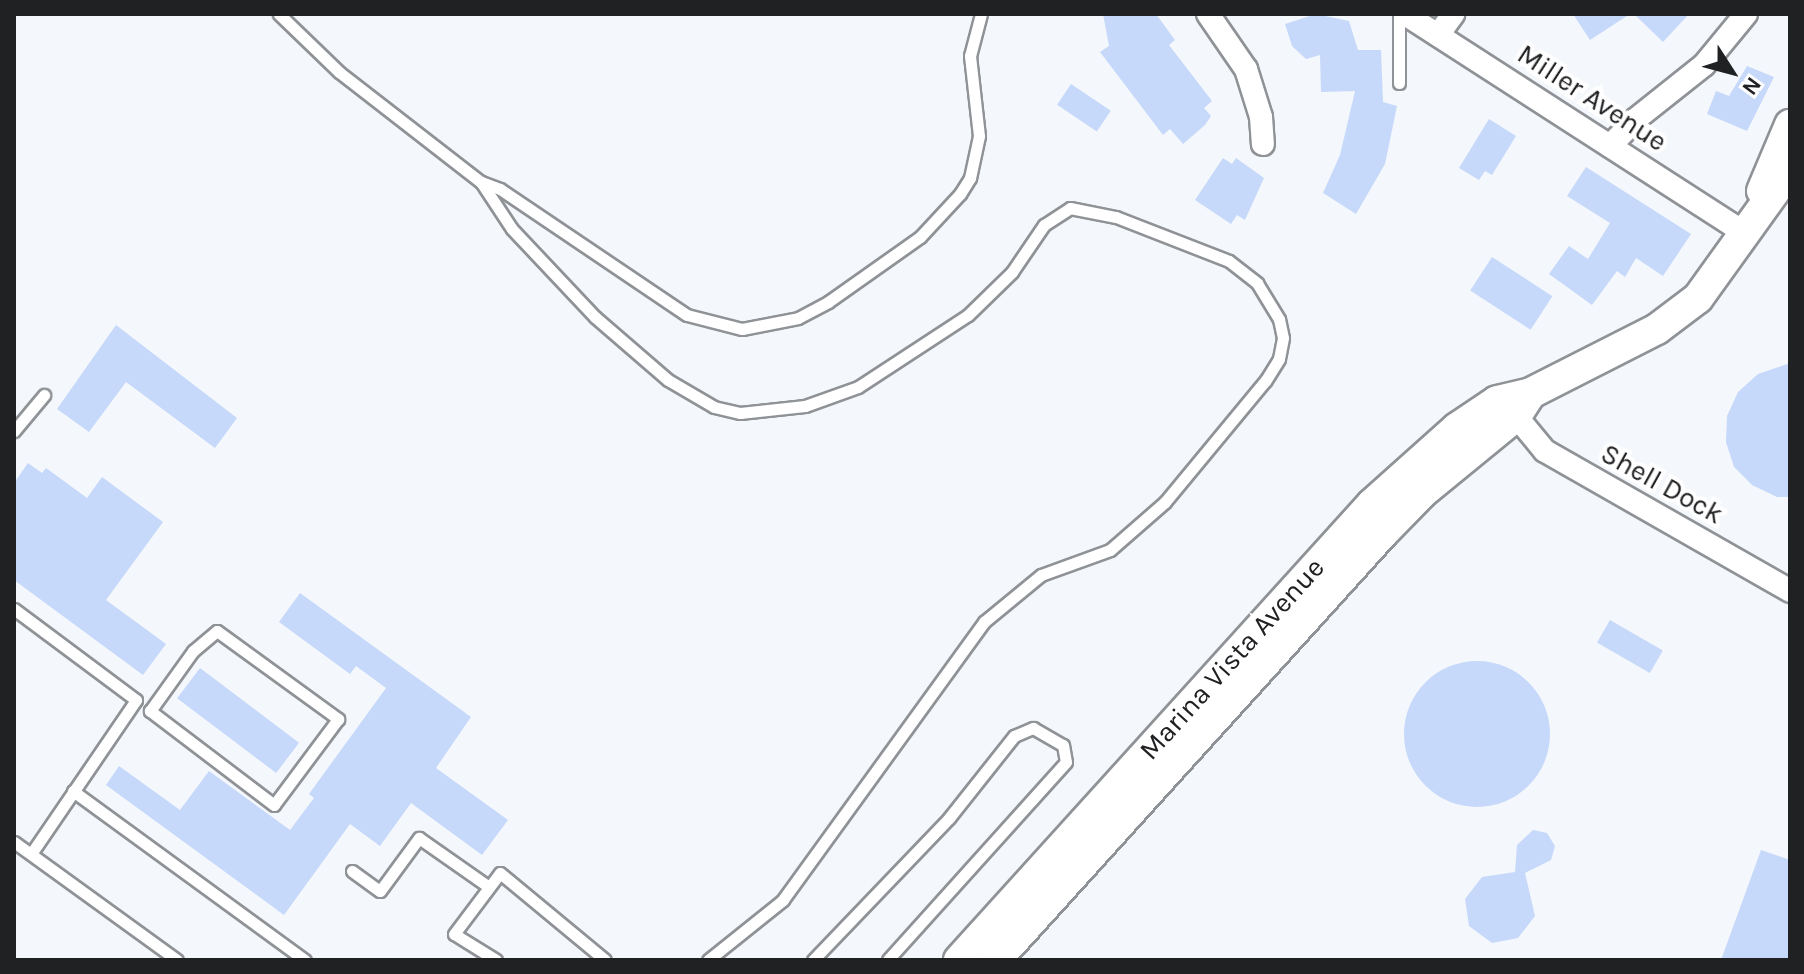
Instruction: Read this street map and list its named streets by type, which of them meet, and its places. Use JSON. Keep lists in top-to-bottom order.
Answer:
{
  "streets": {
    "main road": ["Marina Vista Avenue"],
    "street": ["Miller Avenue", "Shell Dock"]
  },
  "crossings": [
    ["Miller Avenue", "Marina Vista Avenue"],
    ["Shell Dock", "Marina Vista Avenue"]
  ],
  "north": "bottom right"
}
